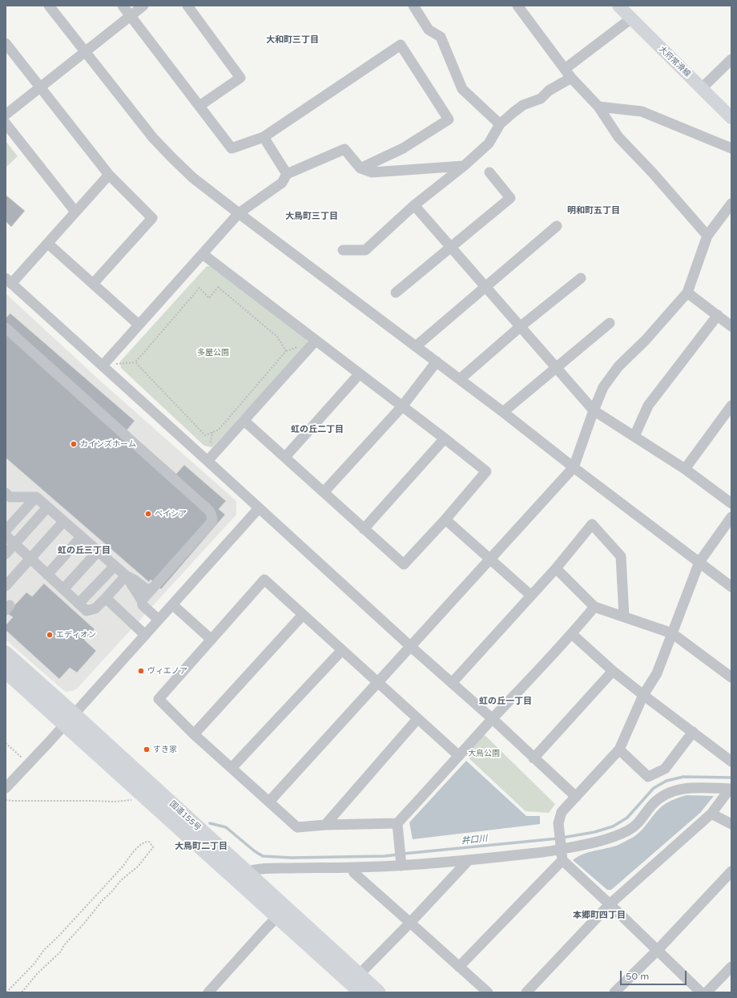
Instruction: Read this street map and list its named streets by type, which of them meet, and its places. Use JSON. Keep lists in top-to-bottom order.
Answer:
{
  "streets": {
    "highway": ["国道155号"],
    "main road": ["大府常滑線"]
  },
  "districts": [
    "大和町三丁目",
    "明和町五丁目",
    "大鳥町三丁目",
    "虹の丘二丁目",
    "虹の丘三丁目",
    "虹の丘一丁目",
    "大鳥町二丁目",
    "本郷町四丁目"
  ],
  "water": ["井口川"],
  "parks": ["多屋公園", "大鳥公園"],
  "places": [
    "カインズホーム",
    "ベイシア",
    "エディオン",
    "ヴィエノア",
    "すき家"
  ],
  "scale_bar": "50 m"
}
